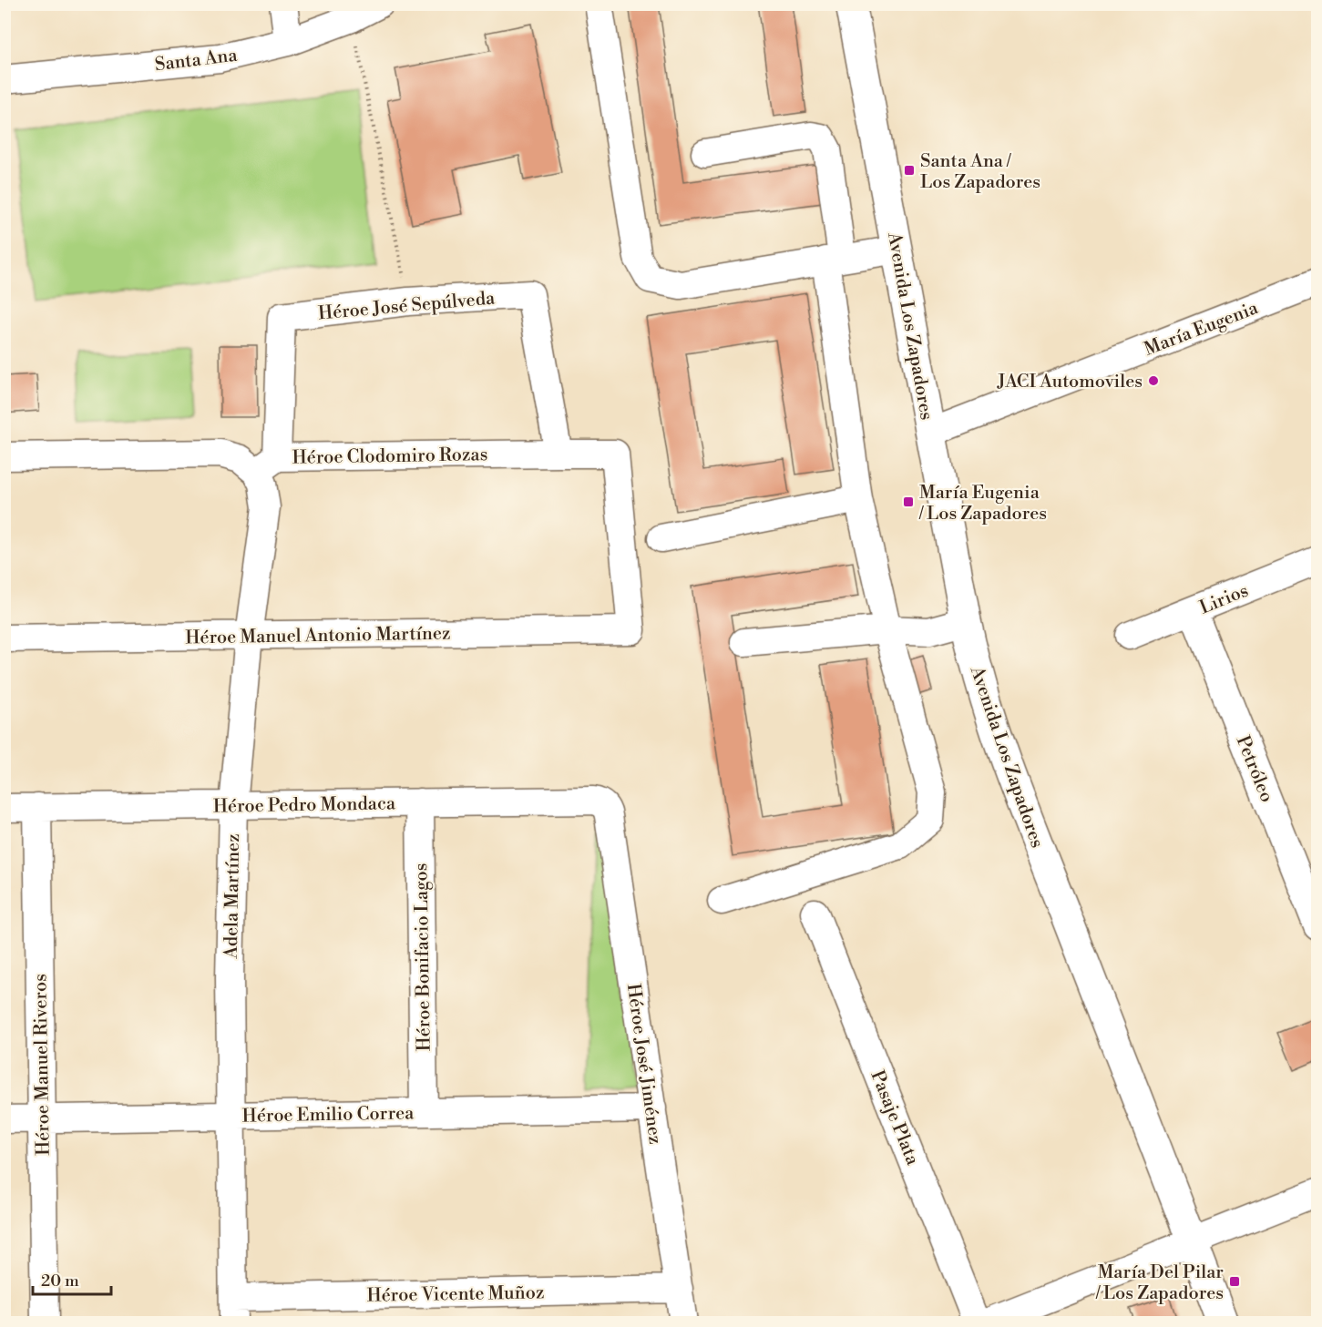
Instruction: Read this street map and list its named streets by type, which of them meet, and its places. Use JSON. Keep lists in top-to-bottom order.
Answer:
{
  "streets": {
    "main road": ["Avenida Los Zapadores"],
    "street": [
      "Santa Ana",
      "Héroe José Sepúlveda",
      "María Eugenia",
      "Héroe Clodomiro Rozas",
      "Lirios",
      "Héroe Manuel Antonio Martínez",
      "Petróleo",
      "Héroe Pedro Mondaca",
      "Adela Martínez",
      "Héroe Bonifacio Lagos",
      "Héroe José Jiménez",
      "Héroe Manuel Riveros",
      "Héroe Emilio Correa",
      "Pasaje Plata",
      "Héroe Vicente Muñoz"
    ]
  },
  "crossings": [
    ["Héroe José Sepúlveda", "Héroe Clodomiro Rozas"],
    ["Héroe José Sepúlveda", "Adela Martínez"],
    ["Avenida Los Zapadores", "María Eugenia"],
    ["Héroe Clodomiro Rozas", "Héroe Manuel Antonio Martínez"],
    ["Héroe Clodomiro Rozas", "Adela Martínez"],
    ["Lirios", "Petróleo"],
    ["Héroe Manuel Antonio Martínez", "Adela Martínez"],
    ["Héroe Pedro Mondaca", "Adela Martínez"],
    ["Héroe Pedro Mondaca", "Héroe Bonifacio Lagos"],
    ["Héroe Pedro Mondaca", "Héroe José Jiménez"],
    ["Héroe Pedro Mondaca", "Héroe Manuel Riveros"],
    ["Adela Martínez", "Héroe Emilio Correa"],
    ["Adela Martínez", "Héroe Vicente Muñoz"],
    ["Héroe Bonifacio Lagos", "Héroe Emilio Correa"],
    ["Héroe José Jiménez", "Héroe Emilio Correa"],
    ["Héroe José Jiménez", "Héroe Vicente Muñoz"],
    ["Héroe Manuel Riveros", "Héroe Emilio Correa"]
  ],
  "places": {
    "transit": ["Santa Ana / Los Zapadores", "María Eugenia / Los Zapadores", "María Del Pilar / Los Zapadores"],
    "other": ["JACI Automoviles"]
  },
  "scale_bar": "20 m"
}
